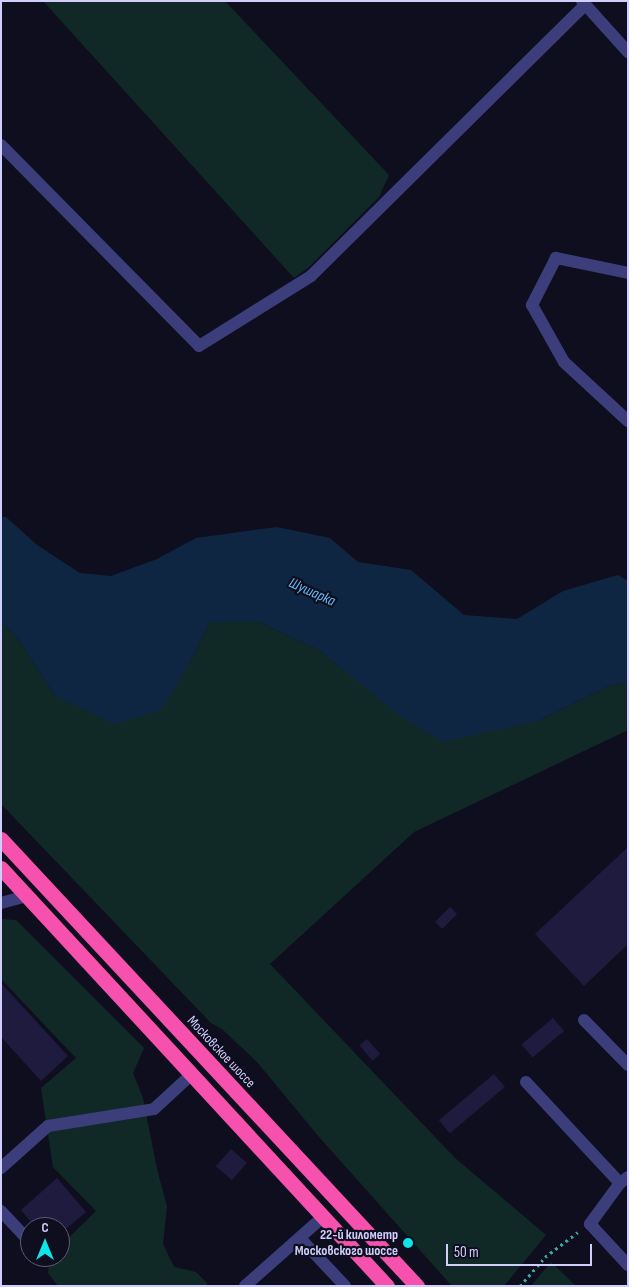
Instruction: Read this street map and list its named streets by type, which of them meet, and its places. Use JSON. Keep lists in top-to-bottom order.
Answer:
{
  "streets": {
    "highway": ["Московское шоссе"]
  },
  "water": ["Шушарка"],
  "places": ["22-й километр Московского шоссе"],
  "scale_bar": "50 m",
  "north": "top"
}
